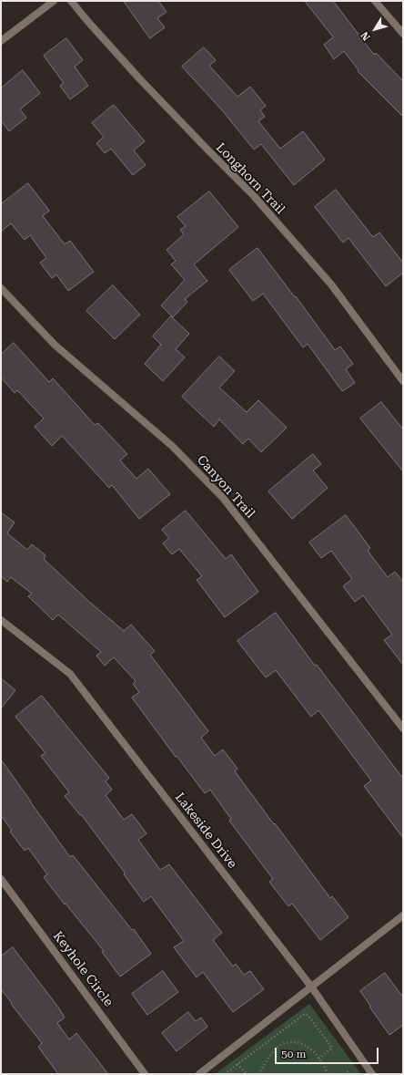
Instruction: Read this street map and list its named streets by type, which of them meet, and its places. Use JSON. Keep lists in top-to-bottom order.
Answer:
{
  "streets": {
    "street": [
      "Longhorn Trail",
      "Canyon Trail",
      "Lakeside Drive",
      "Keyhole Circle"
    ]
  },
  "scale_bar": "50 m",
  "north": "bottom left"
}
